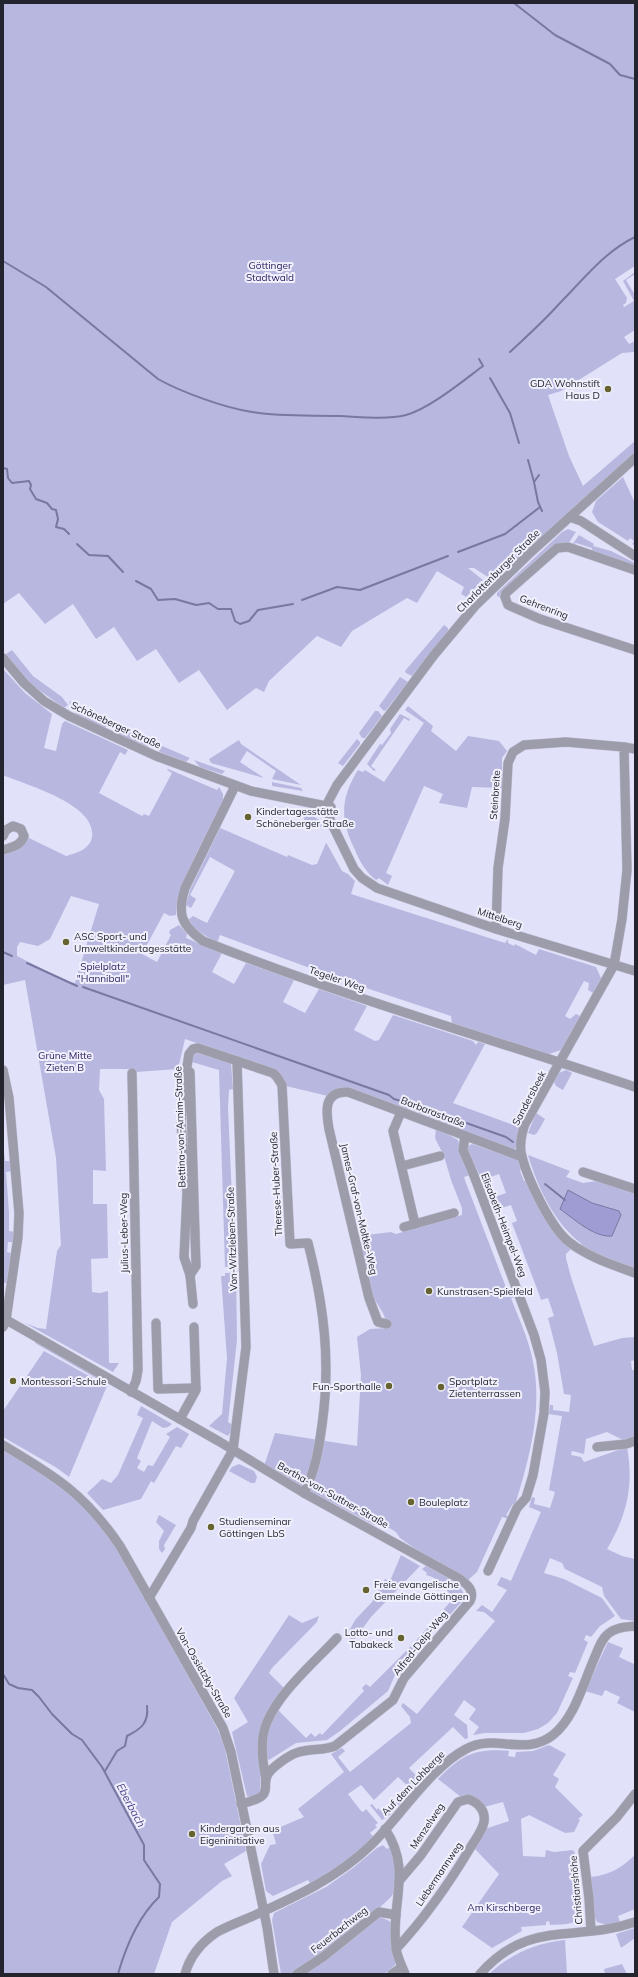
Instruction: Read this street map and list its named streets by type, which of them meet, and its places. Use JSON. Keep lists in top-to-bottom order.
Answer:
{
  "streets": {
    "street": [
      "Charlottenburger Straße",
      "Gehrenring",
      "Schöneberger Straße",
      "Steinbreite",
      "Mittelberg",
      "Tegeler Weg",
      "Sandersbeek",
      "Barbarastraße",
      "Bettina-von-Arnim-Straße",
      "Therese-Huber-Straße",
      "James-Graf-von-Moltke-Weg",
      "Elisabeth-Heimpel-Weg",
      "Julius-Leber-Weg",
      "Von-Witzleben-Straße",
      "Bertha-von-Suttner-Straße",
      "Alfred-Delp-Weg",
      "Von-Ossietzky-Straße",
      "Auf dem Lohberge",
      "Menzelweg",
      "Liebermannweg",
      "Christianshöhe",
      "Feuerbachweg"
    ]
  },
  "crossings": [
    ["Charlottenburger Straße", "Schöneberger Straße"],
    ["Charlottenburger Straße", "Mittelberg"],
    ["Schöneberger Straße", "Mittelberg"],
    ["Schöneberger Straße", "Tegeler Weg"],
    ["Steinbreite", "Mittelberg"],
    ["Mittelberg", "Sandersbeek"],
    ["Tegeler Weg", "Sandersbeek"],
    ["Sandersbeek", "Barbarastraße"],
    ["Barbarastraße", "James-Graf-von-Moltke-Weg"],
    ["Barbarastraße", "Elisabeth-Heimpel-Weg"],
    ["Bettina-von-Arnim-Straße", "Therese-Huber-Straße"],
    ["Bettina-von-Arnim-Straße", "Von-Witzleben-Straße"],
    ["Therese-Huber-Straße", "Von-Witzleben-Straße"],
    ["Therese-Huber-Straße", "Bertha-von-Suttner-Straße"],
    ["Julius-Leber-Weg", "Bertha-von-Suttner-Straße"],
    ["Von-Witzleben-Straße", "Bertha-von-Suttner-Straße"],
    ["Bertha-von-Suttner-Straße", "Alfred-Delp-Weg"],
    ["Alfred-Delp-Weg", "Von-Ossietzky-Straße"],
    ["Von-Ossietzky-Straße", "Auf dem Lohberge"],
    ["Menzelweg", "Liebermannweg"]
  ],
  "water": ["Eberbach"],
  "parks": [
    "Göttinger Stadtwald",
    "Spielplatz \"Hanniball\"",
    "Grüne Mitte Zieten B",
    "Am Kirschberge"
  ],
  "places": [
    "GDA Wohnstift Haus D",
    "Kindertagesstätte Schöneberger Straße",
    "ASC Sport- und Umweltkindertagesstätte",
    "Kunstrasen-Spielfeld",
    "Montessori-Schule",
    "Fun-Sporthalle",
    "Sportplatz Zietenterrassen",
    "Bouleplatz",
    "Studienseminar Göttingen LbS",
    "Freie evangelische Gemeinde Göttingen",
    "Lotto- und Tabakeck",
    "Kindergarten aus Eigeninitiative"
  ]
}
